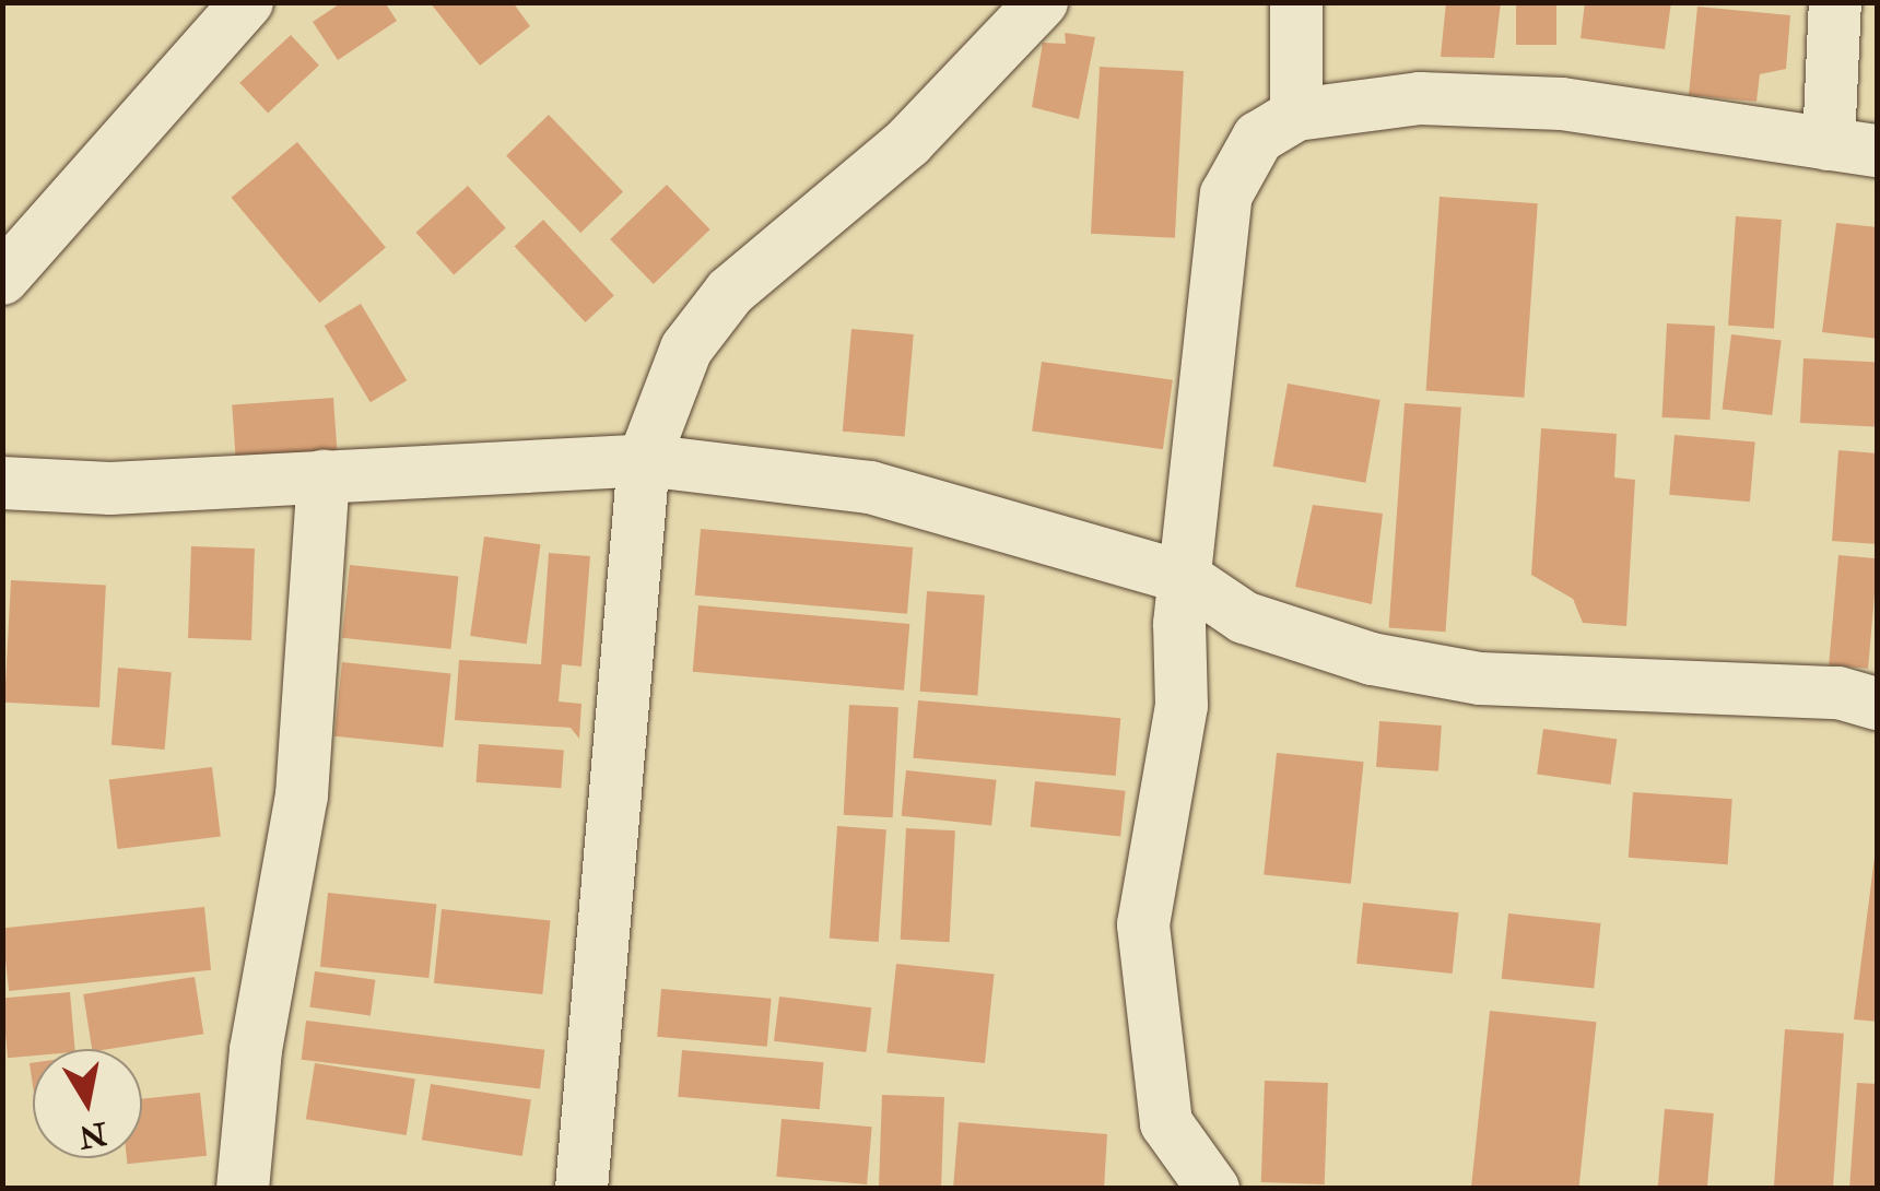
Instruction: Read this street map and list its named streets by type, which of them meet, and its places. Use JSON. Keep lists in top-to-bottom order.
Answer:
{
  "north": "bottom"
}
